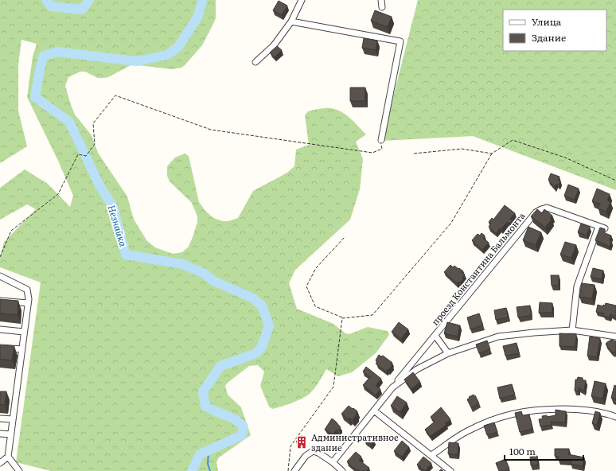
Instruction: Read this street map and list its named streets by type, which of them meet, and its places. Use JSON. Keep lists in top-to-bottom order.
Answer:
{
  "streets": {
    "street": ["проезд Константина Бальмонта"]
  },
  "water": ["Незнайка"],
  "places": {
    "building": ["Административное здание"]
  },
  "legend": ["Улица", "Здание"],
  "scale_bar": "100 m"
}
